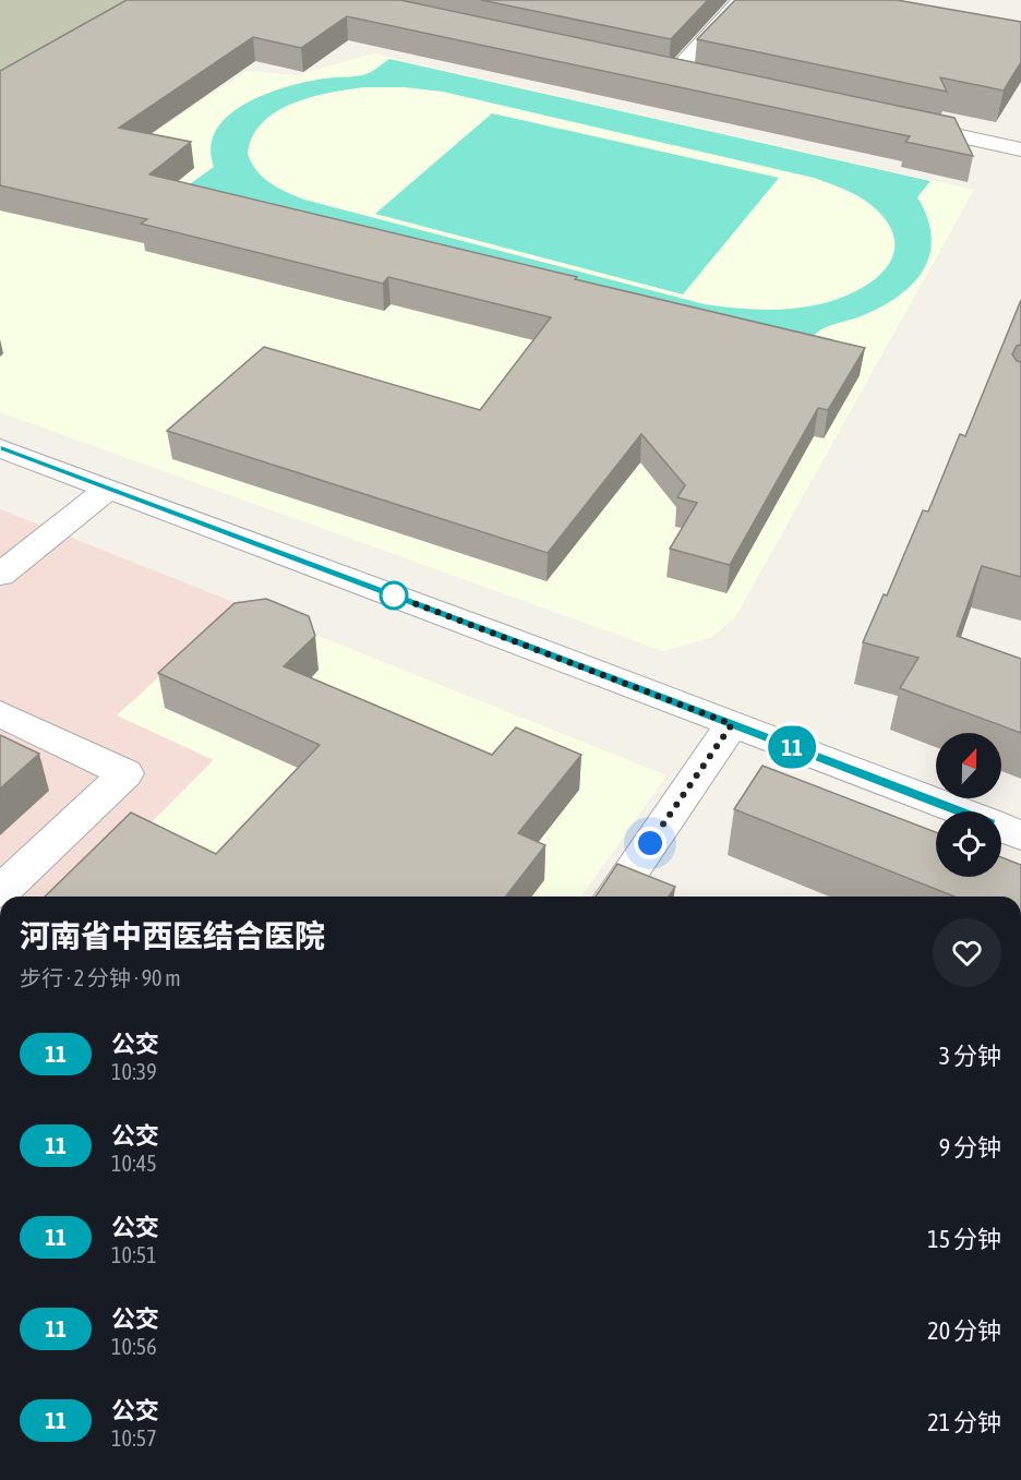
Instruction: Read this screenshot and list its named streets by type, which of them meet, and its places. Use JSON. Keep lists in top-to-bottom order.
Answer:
{
  "lines": ["bus line 11"],
  "north": "top",
  "page": {
    "on_map": "11",
    "heading": ["河南省中西医结合医院", "步行 · 2 分钟 · 90 m"],
    "list": [
      {
        "mark": "11",
        "name": "公交",
        "note": "10:39",
        "value": "3 分钟"
      },
      {
        "mark": "11",
        "name": "公交",
        "note": "10:45",
        "value": "9 分钟"
      },
      {
        "mark": "11",
        "name": "公交",
        "note": "10:51",
        "value": "15 分钟"
      },
      {
        "mark": "11",
        "name": "公交",
        "note": "10:56",
        "value": "20 分钟"
      },
      {
        "mark": "11",
        "name": "公交",
        "note": "10:57",
        "value": "21 分钟"
      }
    ]
  }
}
